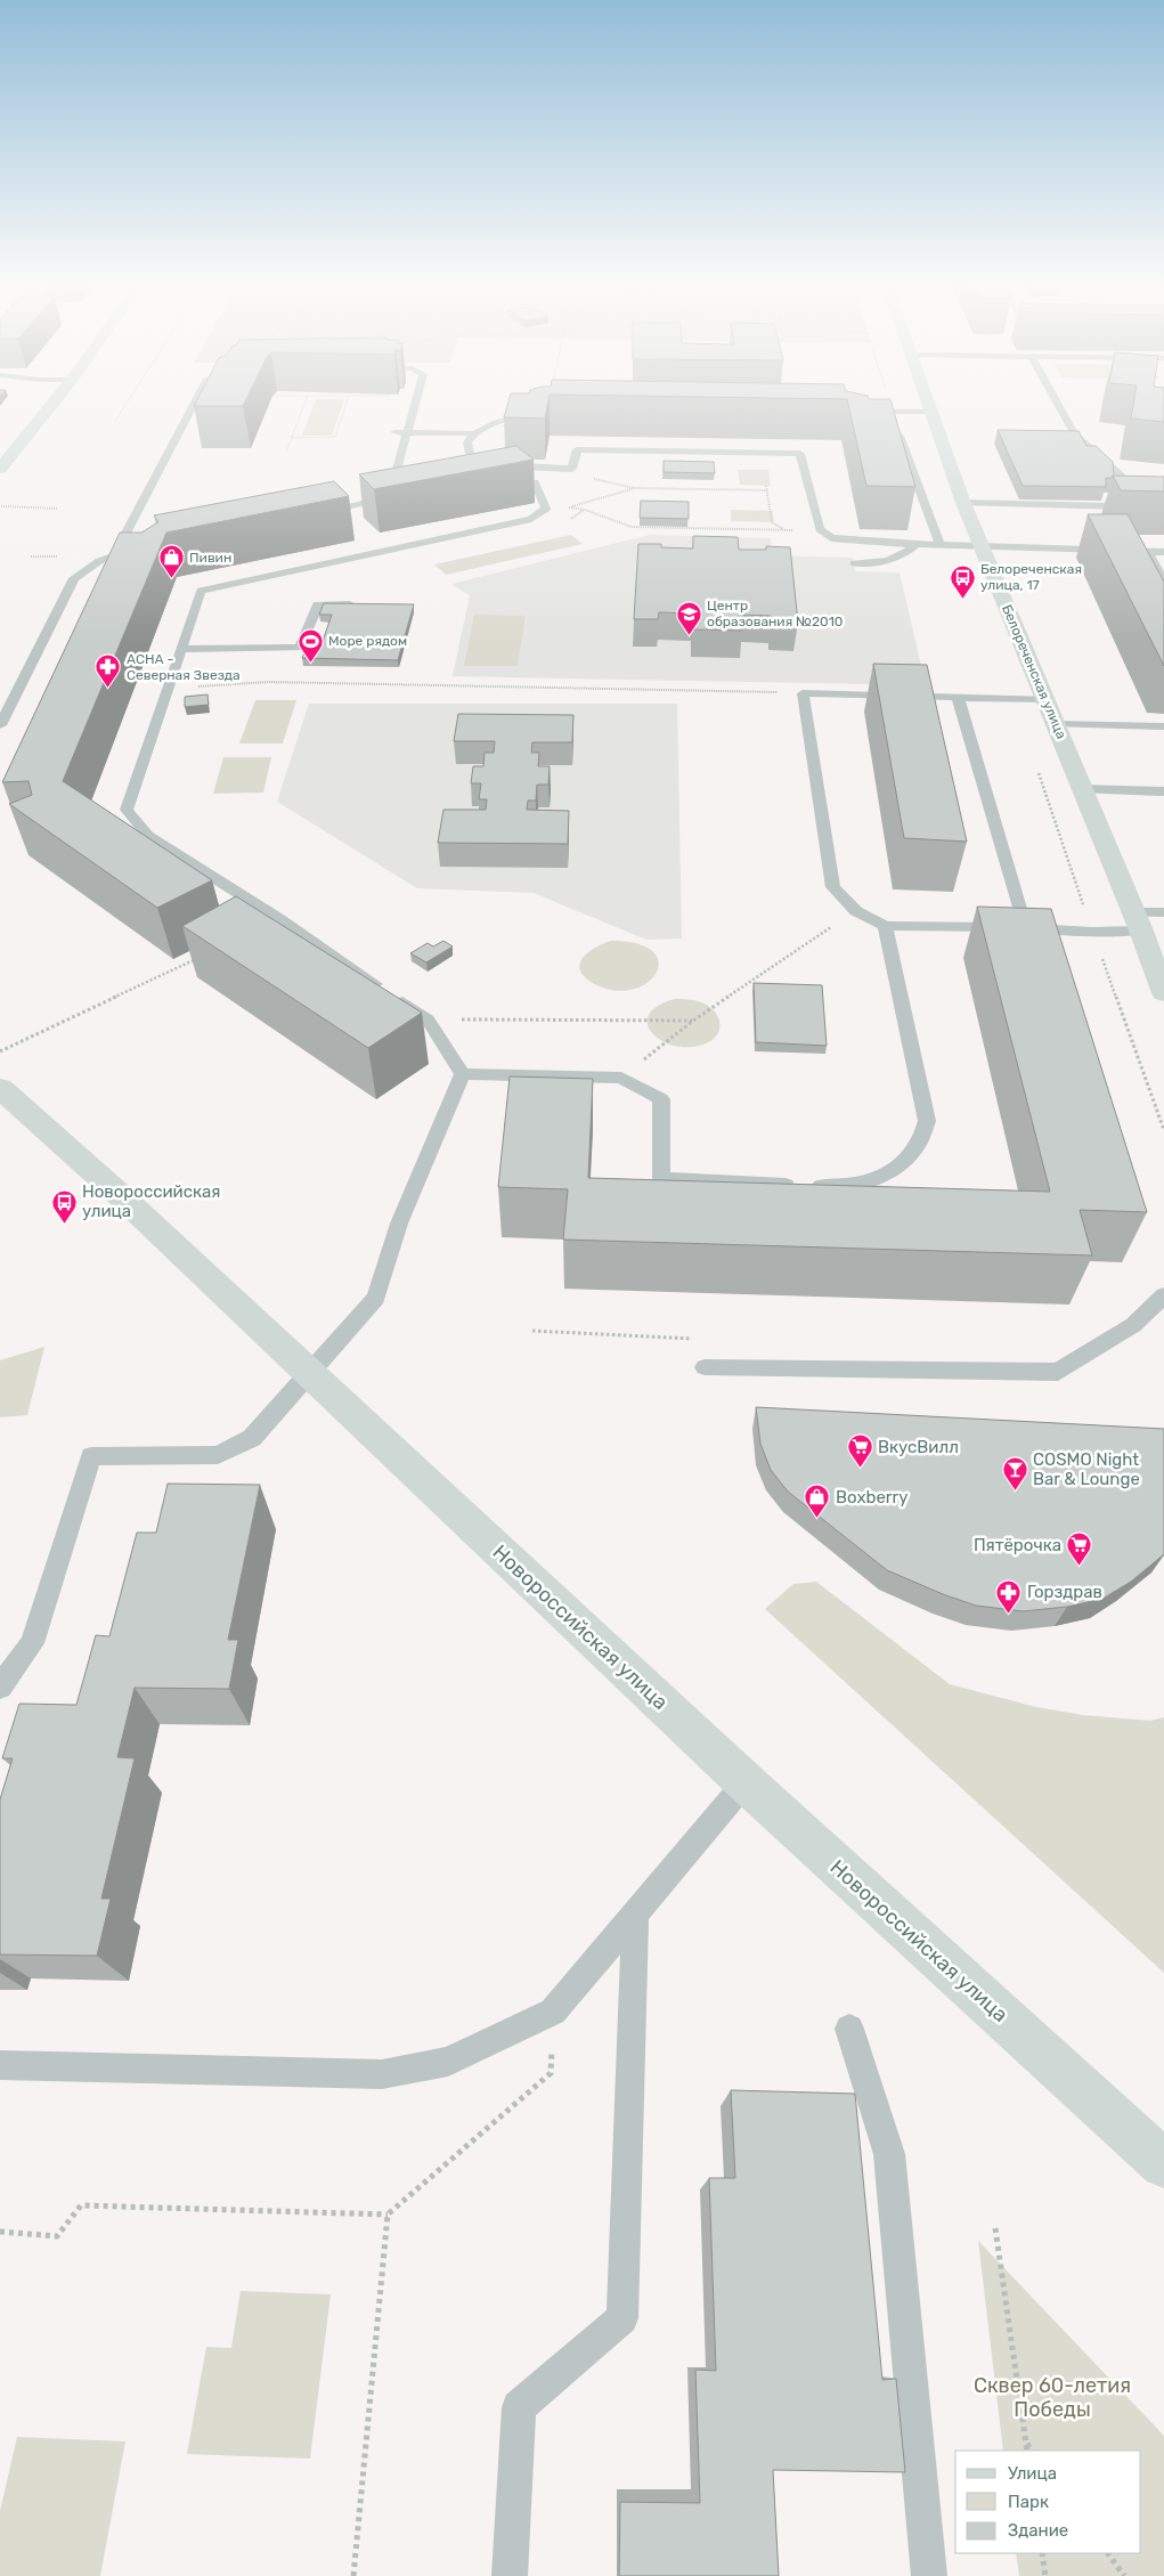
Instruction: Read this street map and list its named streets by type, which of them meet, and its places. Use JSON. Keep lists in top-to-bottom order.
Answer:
{
  "streets": {
    "street": ["Белореченская улица", "Новороссийская улица"]
  },
  "parks": ["Сквер 60-летия Победы"],
  "places": {
    "shop": ["Пивин", "Boxberry"],
    "bus stop": ["Белореченская улица, 17", "Новороссийская улица"],
    "school or university": ["Центр образования №2010"],
    "sports": ["Море рядом"],
    "pharmacy": ["АСНА - Северная Звезда", "Горздрав"],
    "supermarket": ["ВкусВилл", "Пятёрочка"],
    "bar": ["COSMO Night Bar & Lounge"]
  },
  "legend": ["Улица", "Парк", "Здание"]
}
